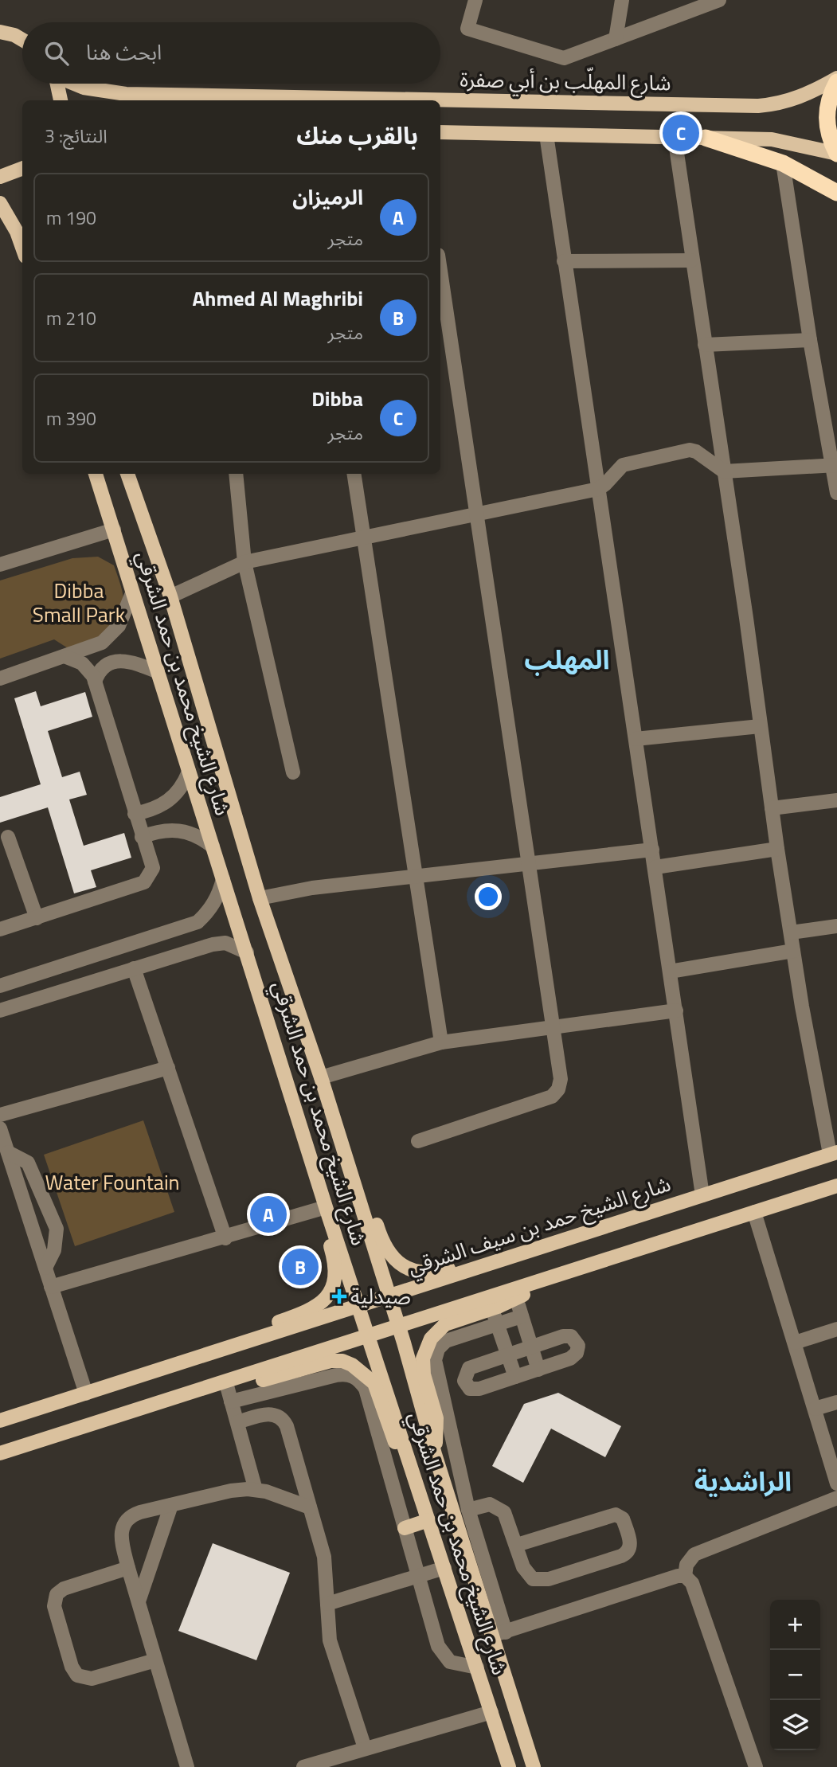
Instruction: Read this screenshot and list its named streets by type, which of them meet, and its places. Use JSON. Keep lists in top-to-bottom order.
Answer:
{
  "streets": {
    "main road": ["شارع المهلّب بن أبي صفرة", "شارع الشيخ محمد بن حمد الشرقي", "شارع الشيخ حمد بن سيف الشرقي"]
  },
  "crossings": [
    ["شارع الشيخ محمد بن حمد الشرقي", "شارع الشيخ حمد بن سيف الشرقي"]
  ],
  "districts": ["المهلب", "الراشدية"],
  "parks": ["Dibba Small Park", "Water Fountain"],
  "places": {
    "health": ["صيدلية"]
  },
  "page": {
    "search": "ابحث هنا",
    "heading": ["بالقرب منك", "النتائج: 3"],
    "pins": ["C", "A", "B"],
    "list": [
      {
        "mark": "A",
        "name": "الرميزان",
        "note": "متجر",
        "value": "190 m"
      },
      {
        "mark": "B",
        "name": "Ahmed Al Maghribi",
        "note": "متجر",
        "value": "210 m"
      },
      {
        "mark": "C",
        "name": "Dibba",
        "note": "متجر",
        "value": "390 m"
      }
    ],
    "map_buttons": ["+", "−"]
  }
}
